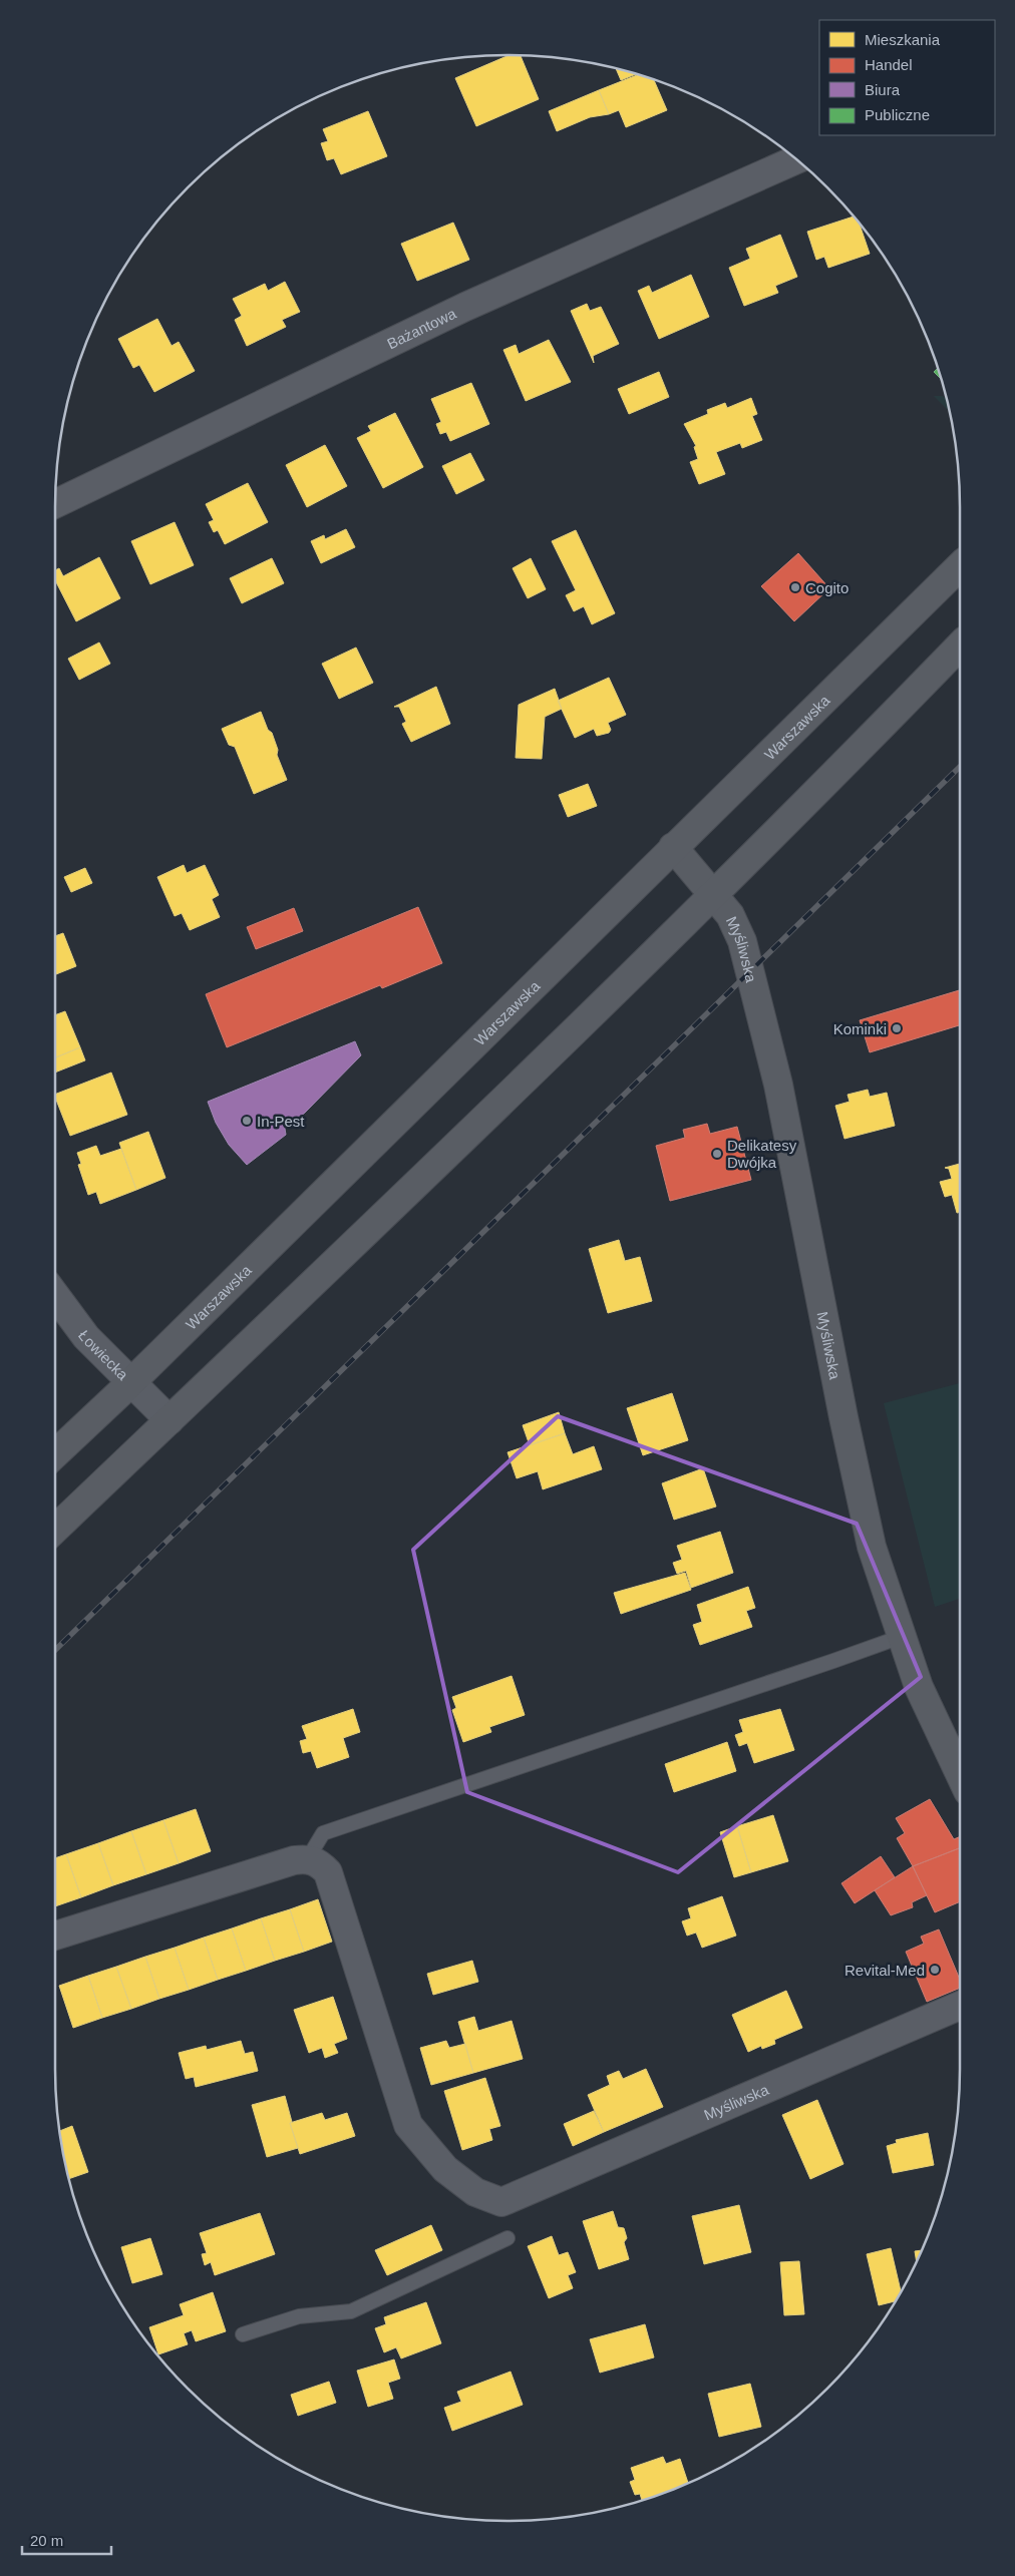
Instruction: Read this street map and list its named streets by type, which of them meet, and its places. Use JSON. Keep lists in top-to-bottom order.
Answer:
{
  "streets": {
    "main road": ["Warszawska", "Myśliwska"],
    "street": ["Bażantowa", "Łowiecka"]
  },
  "crossings": [
    ["Warszawska", "Myśliwska"],
    ["Warszawska", "Łowiecka"]
  ],
  "places": [
    "Cogito",
    "Kominki",
    "In-Pest",
    "Delikatesy Dwójka",
    "Revital-Med"
  ],
  "legend": [
    "Mieszkania",
    "Handel",
    "Biura",
    "Publiczne"
  ],
  "scale_bar": "20 m"
}
